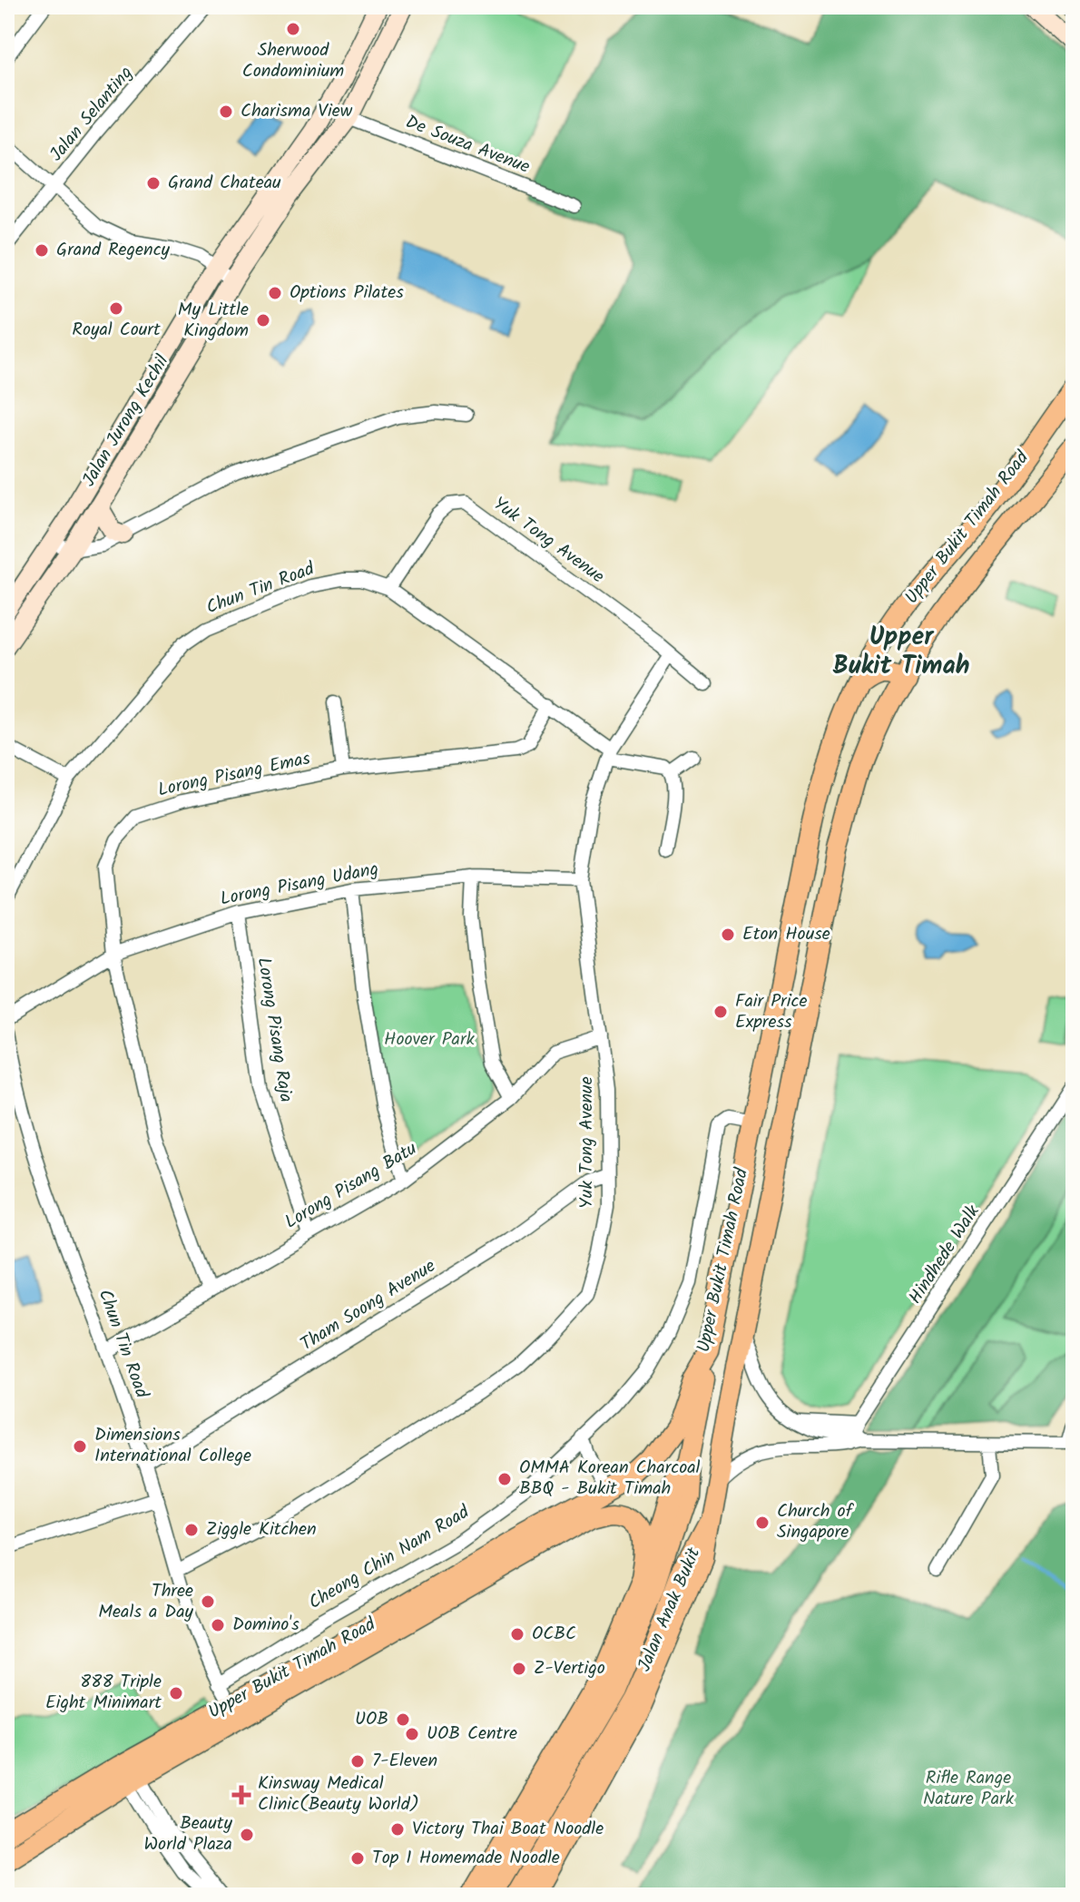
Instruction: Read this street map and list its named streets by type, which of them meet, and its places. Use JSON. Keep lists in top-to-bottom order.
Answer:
{
  "streets": {
    "main road": ["Jalan Jurong Kechil", "Upper Bukit Timah Road", "Jalan Anak Bukit"],
    "street": [
      "Jalan Selanting",
      "De Souza Avenue",
      "Yuk Tong Avenue",
      "Chun Tin Road",
      "Lorong Pisang Emas",
      "Lorong Pisang Udang",
      "Lorong Pisang Raja",
      "Lorong Pisang Batu",
      "Hindhede Walk",
      "Tham Soong Avenue",
      "Cheong Chin Nam Road"
    ]
  },
  "crossings": [
    ["De Souza Avenue", "Jalan Jurong Kechil"],
    ["Upper Bukit Timah Road", "Chun Tin Road"],
    ["Upper Bukit Timah Road", "Cheong Chin Nam Road"],
    ["Upper Bukit Timah Road", "Jalan Anak Bukit"],
    ["Yuk Tong Avenue", "Chun Tin Road"],
    ["Yuk Tong Avenue", "Lorong Pisang Udang"],
    ["Yuk Tong Avenue", "Lorong Pisang Batu"],
    ["Yuk Tong Avenue", "Tham Soong Avenue"],
    ["Chun Tin Road", "Lorong Pisang Emas"],
    ["Chun Tin Road", "Lorong Pisang Batu"],
    ["Chun Tin Road", "Tham Soong Avenue"],
    ["Chun Tin Road", "Cheong Chin Nam Road"],
    ["Lorong Pisang Emas", "Lorong Pisang Udang"],
    ["Lorong Pisang Emas", "Lorong Pisang Batu"],
    ["Lorong Pisang Udang", "Lorong Pisang Raja"],
    ["Lorong Pisang Raja", "Lorong Pisang Batu"]
  ],
  "districts": ["Upper Bukit Timah"],
  "parks": ["Hoover Park", "Rifle Range Nature Park"],
  "places": {
    "other": [
      "Sherwood Condominium",
      "Charisma View",
      "Grand Chateau",
      "Grand Regency",
      "Options Pilates",
      "Royal Court",
      "My Little Kingdom",
      "Eton House",
      "Fair Price Express",
      "Dimensions International College",
      "OMMA Korean Charcoal BBQ - Bukit Timah",
      "Church of Singapore",
      "Ziggle Kitchen",
      "Three Meals a Day",
      "Domino's",
      "OCBC",
      "Z-Vertigo",
      "888 Triple Eight Minimart",
      "UOB",
      "UOB Centre",
      "7-Eleven",
      "Victory Thai Boat Noodle",
      "Beauty World Plaza",
      "Top 1 Homemade Noodle"
    ],
    "health": ["Kinsway Medical Clinic(Beauty World)"]
  }
}
